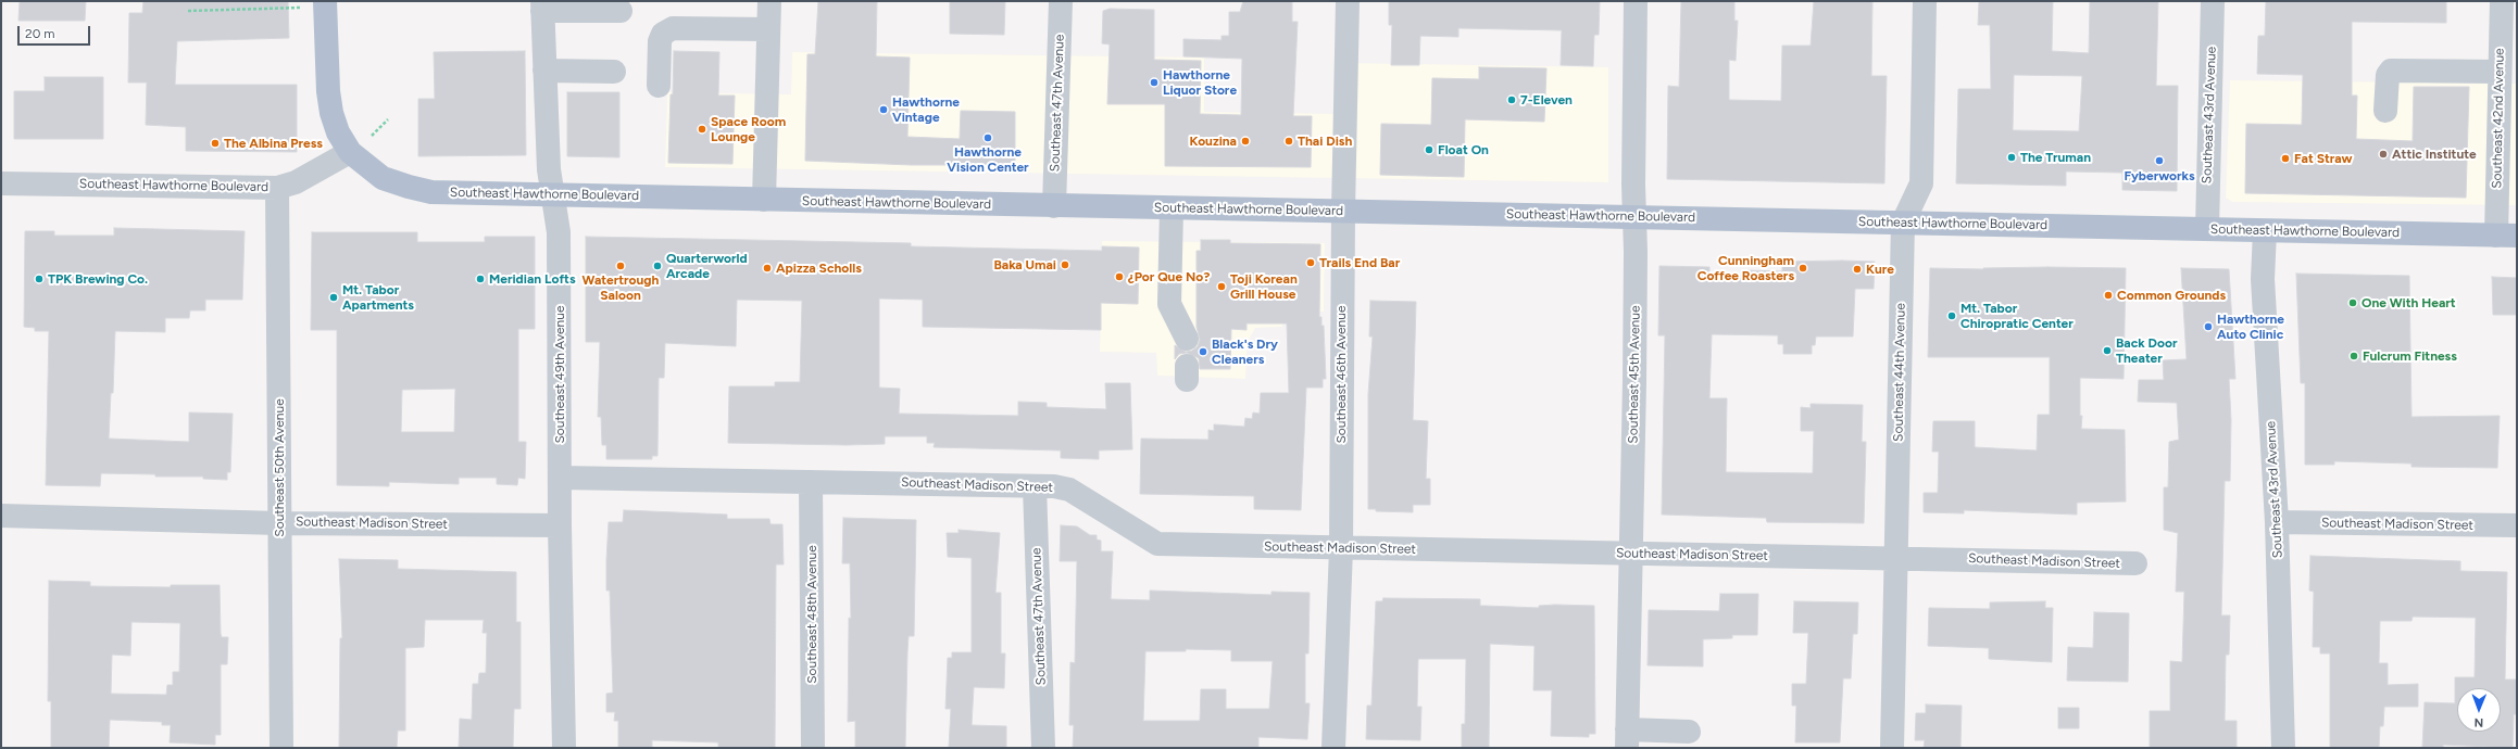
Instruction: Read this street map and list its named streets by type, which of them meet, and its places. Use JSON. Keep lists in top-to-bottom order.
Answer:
{
  "streets": {
    "main road": ["Southeast Hawthorne Boulevard"],
    "street": [
      "Southeast 47th Avenue",
      "Southeast 43rd Avenue",
      "Southeast 42nd Avenue",
      "Southeast 44th Avenue",
      "Southeast 49th Avenue",
      "Southeast 46th Avenue",
      "Southeast 45th Avenue",
      "Southeast 50th Avenue",
      "Southeast Madison Street",
      "Southeast 48th Avenue"
    ]
  },
  "crossings": [
    ["Southeast 47th Avenue", "Southeast Hawthorne Boulevard"],
    ["Southeast 47th Avenue", "Southeast Madison Street"],
    ["Southeast 43rd Avenue", "Southeast Hawthorne Boulevard"],
    ["Southeast 43rd Avenue", "Southeast Madison Street"],
    ["Southeast 42nd Avenue", "Southeast Hawthorne Boulevard"],
    ["Southeast Hawthorne Boulevard", "Southeast 44th Avenue"],
    ["Southeast Hawthorne Boulevard", "Southeast 49th Avenue"],
    ["Southeast Hawthorne Boulevard", "Southeast 46th Avenue"],
    ["Southeast Hawthorne Boulevard", "Southeast 45th Avenue"],
    ["Southeast Hawthorne Boulevard", "Southeast 50th Avenue"],
    ["Southeast 44th Avenue", "Southeast Madison Street"],
    ["Southeast 49th Avenue", "Southeast Madison Street"],
    ["Southeast 46th Avenue", "Southeast Madison Street"],
    ["Southeast 45th Avenue", "Southeast Madison Street"],
    ["Southeast 50th Avenue", "Southeast Madison Street"],
    ["Southeast Madison Street", "Southeast 48th Avenue"]
  ],
  "places": [
    "Hawthorne Liquor Store",
    "7-Eleven",
    "Hawthorne Vintage",
    "Space Room Lounge",
    "Hawthorne Vision Center",
    "Kouzina",
    "Thai Dish",
    "The Albina Press",
    "Float On",
    "Attic Institute",
    "The Truman",
    "Fat Straw",
    "Fyberworks",
    "Trails End Bar",
    "Baka Umai",
    "Watertrough Saloon",
    "Quarterworld Arcade",
    "Apizza Scholls",
    "Cunningham Coffee Roasters",
    "Kure",
    "¿Por Que No?",
    "TPK Brewing Co.",
    "Meridian Lofts",
    "Toji Korean Grill House",
    "Common Grounds",
    "Mt. Tabor Apartments",
    "One With Heart",
    "Mt. Tabor Chiropratic Center",
    "Hawthorne Auto Clinic",
    "Back Door Theater",
    "Black's Dry Cleaners",
    "Fulcrum Fitness"
  ],
  "scale_bar": "20 m",
  "north": "bottom"
}
